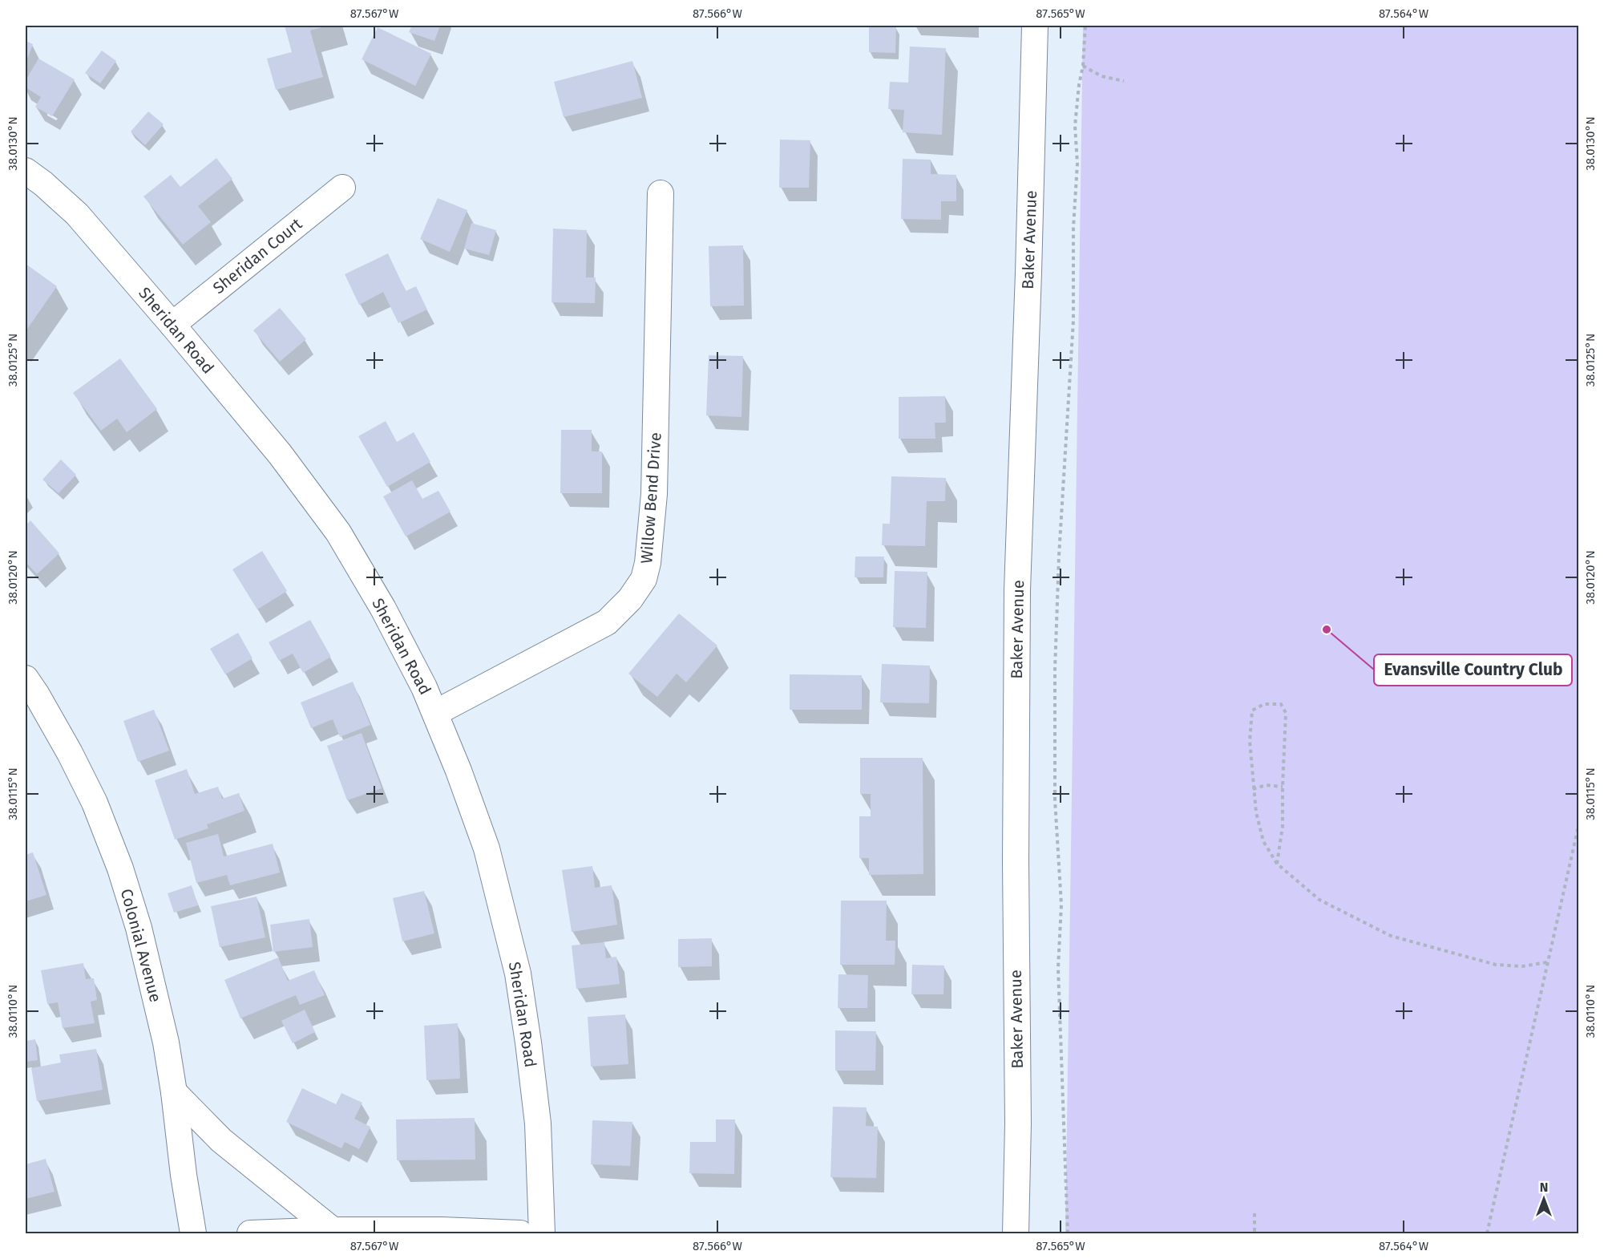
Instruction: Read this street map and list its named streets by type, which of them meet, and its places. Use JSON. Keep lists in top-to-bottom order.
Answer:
{
  "streets": {
    "street": [
      "Baker Avenue",
      "Sheridan Court",
      "Sheridan Road",
      "Willow Bend Drive",
      "Colonial Avenue"
    ]
  },
  "crossings": [
    ["Sheridan Court", "Sheridan Road"],
    ["Sheridan Road", "Willow Bend Drive"]
  ],
  "places": ["Evansville Country Club"],
  "north": "top",
  "coordinates": [
    "87.567°W",
    "87.566°W",
    "87.565°W",
    "87.564°W",
    "38.0130°N",
    "38.0125°N",
    "38.0120°N",
    "38.0115°N",
    "38.0110°N"
  ]
}
